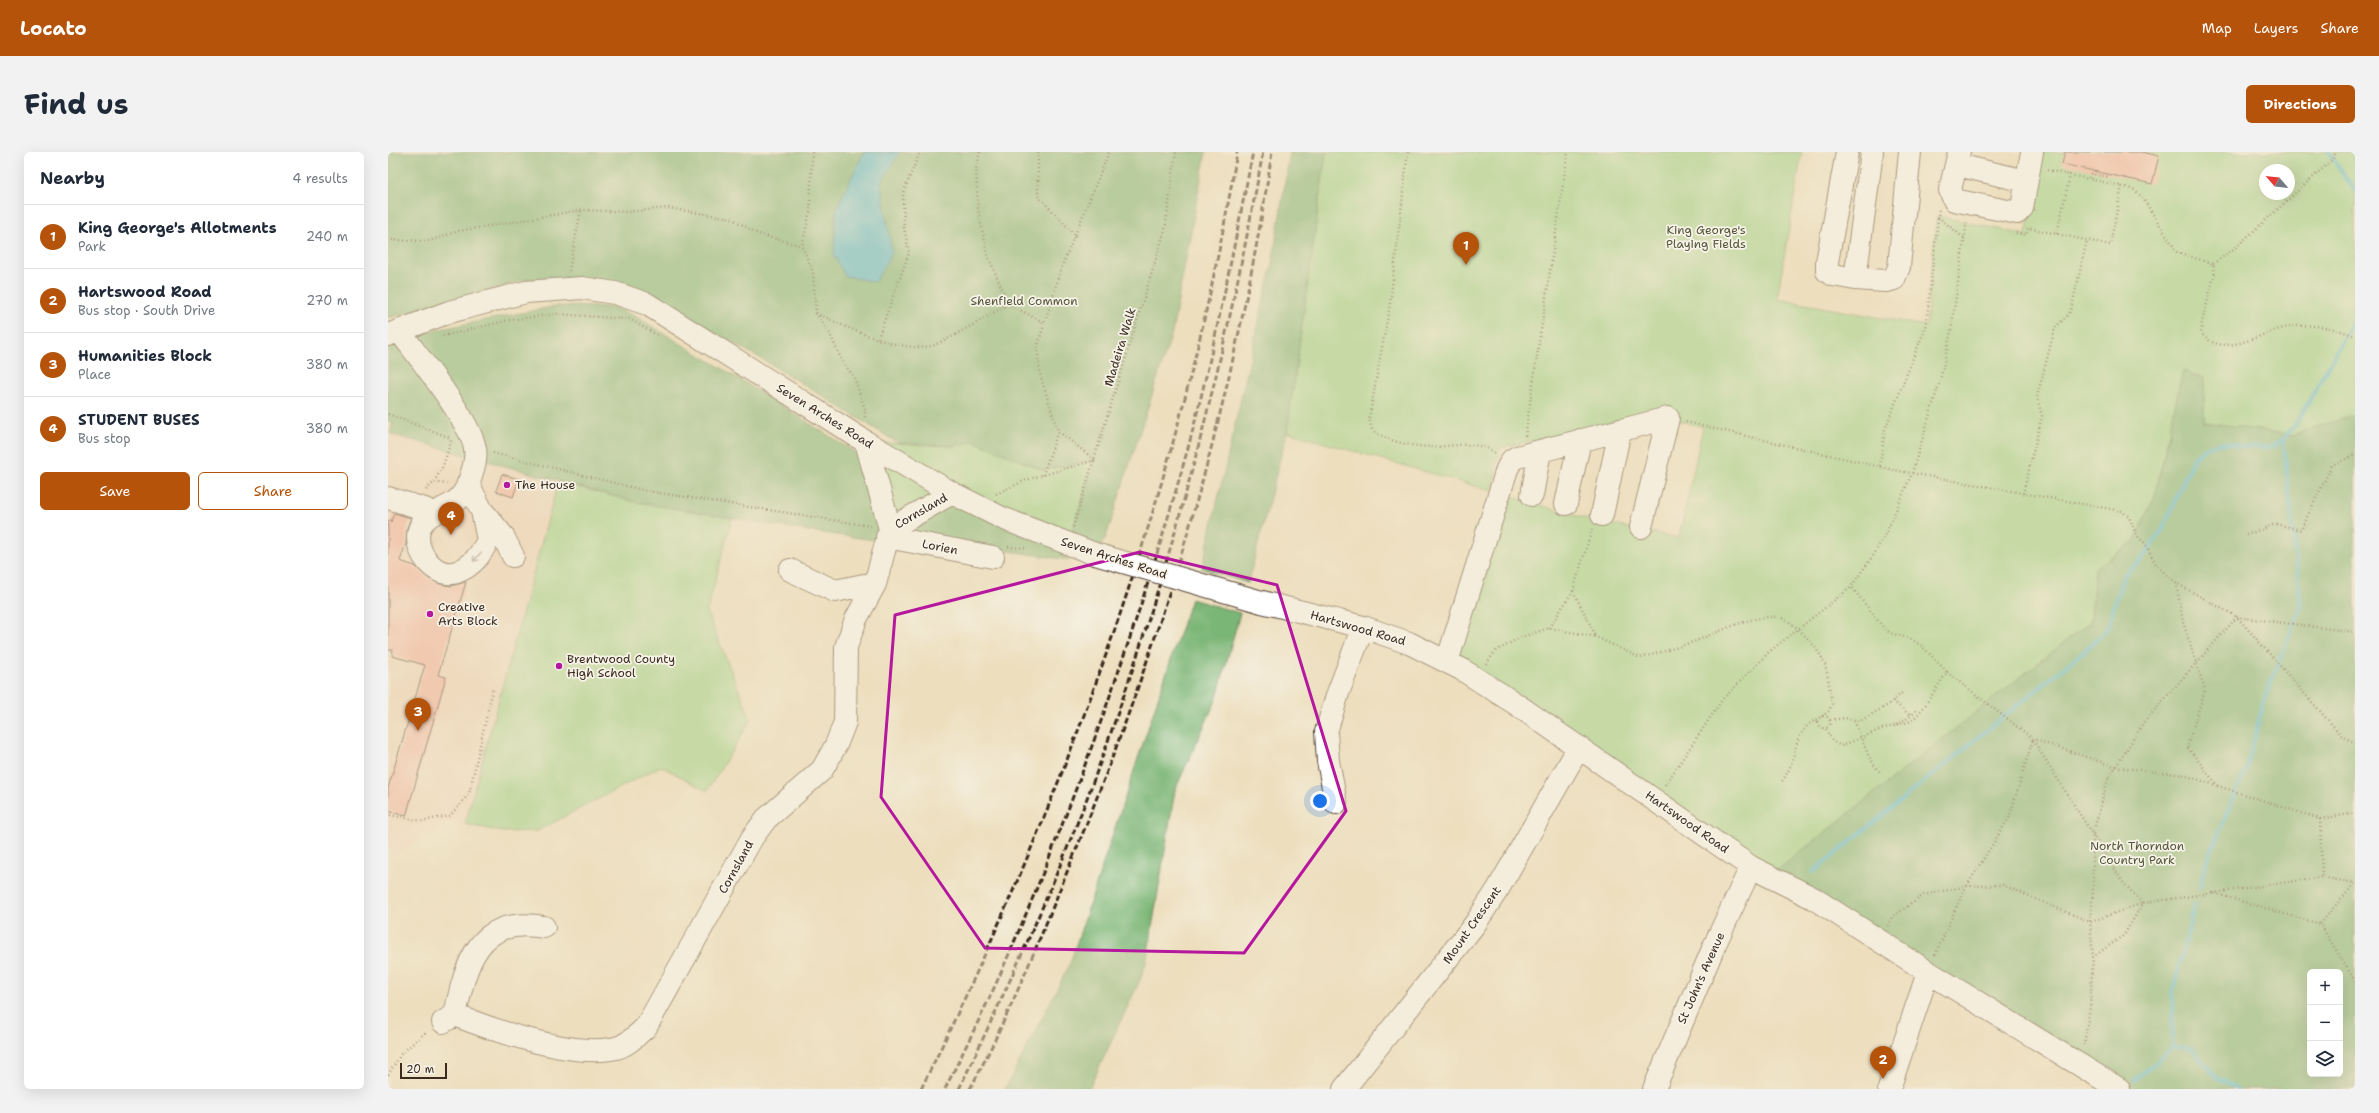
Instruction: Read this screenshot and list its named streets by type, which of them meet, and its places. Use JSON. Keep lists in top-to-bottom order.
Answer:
{
  "streets": {
    "street": [
      "Seven Arches Road",
      "Cornsland",
      "Lorien",
      "Hartswood Road",
      "Mount Crescent",
      "St John's Avenue"
    ],
    "path": ["Madeira Walk"]
  },
  "crossings": [
    ["Madeira Walk", "Seven Arches Road"],
    ["Seven Arches Road", "Cornsland"],
    ["Seven Arches Road", "Hartswood Road"],
    ["Cornsland", "Lorien"],
    ["Hartswood Road", "Mount Crescent"],
    ["Hartswood Road", "St John's Avenue"]
  ],
  "parks": ["King George's Playing Fields", "Shenfield Common", "North Thorndon Country Park"],
  "places": ["The House", "Creative Arts Block", "Brentwood County High School"],
  "scale_bar": "20 m",
  "north": "top left",
  "page": {
    "header": "Locato",
    "nav": ["Map", "Layers", "Share"],
    "title": "Find us",
    "buttons": [
      "Directions",
      ["Save", "Share"]
    ],
    "heading": ["Nearby", "4 results"],
    "list": [
      {
        "mark": "1",
        "name": "King George's Allotments",
        "note": "Park",
        "value": "240 m"
      },
      {
        "mark": "2",
        "name": "Hartswood Road",
        "note": "Bus stop · South Drive",
        "value": "270 m"
      },
      {
        "mark": "3",
        "name": "Humanities Block",
        "note": "Place",
        "value": "380 m"
      },
      {
        "mark": "4",
        "name": "STUDENT BUSES",
        "note": "Bus stop",
        "value": "380 m"
      }
    ],
    "pins": [
      "1",
      "4",
      "3",
      "2"
    ],
    "map_buttons": ["+", "−"],
    "scale": "20 m"
  }
}
